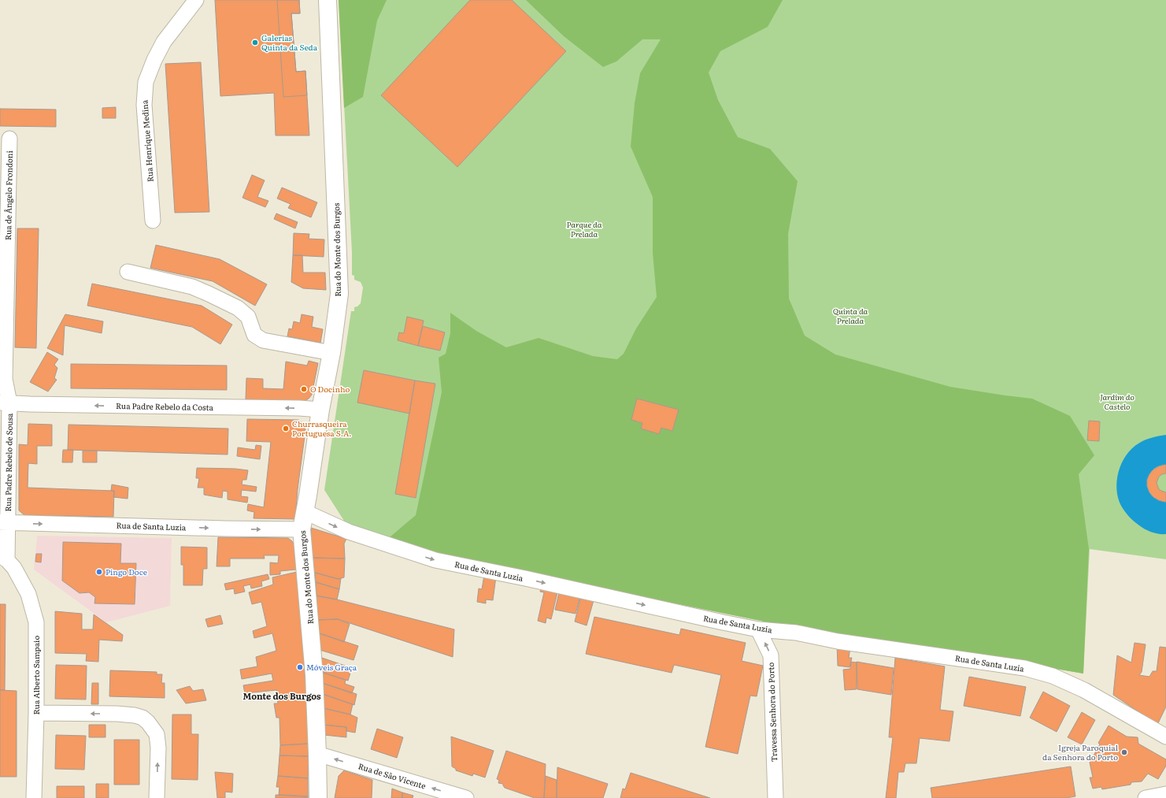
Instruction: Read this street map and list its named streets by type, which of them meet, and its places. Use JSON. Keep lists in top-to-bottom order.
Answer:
{
  "streets": {
    "main road": ["Rua do Monte dos Burgos"],
    "street": [
      "Rua Henrique Medina",
      "Rua de Ângelo Frondoni",
      "Rua Padre Rebelo da Costa",
      "Rua Padre Rebelo de Sousa",
      "Rua de Santa Luzia",
      "Rua Alberto Sampaio",
      "Travessa Senhora do Porto",
      "Rua de São Vicente"
    ]
  },
  "crossings": [
    ["Rua de Ângelo Frondoni", "Rua Padre Rebelo da Costa"],
    ["Rua de Ângelo Frondoni", "Rua Padre Rebelo de Sousa"],
    ["Rua do Monte dos Burgos", "Rua Padre Rebelo da Costa"],
    ["Rua do Monte dos Burgos", "Rua de Santa Luzia"],
    ["Rua do Monte dos Burgos", "Rua de São Vicente"],
    ["Rua Padre Rebelo da Costa", "Rua Padre Rebelo de Sousa"],
    ["Rua Padre Rebelo de Sousa", "Rua de Santa Luzia"],
    ["Rua Padre Rebelo de Sousa", "Rua Alberto Sampaio"],
    ["Rua de Santa Luzia", "Rua Alberto Sampaio"],
    ["Rua de Santa Luzia", "Travessa Senhora do Porto"]
  ],
  "one_way": [
    "Rua Padre Rebelo da Costa",
    "Rua de Santa Luzia",
    "Travessa Senhora do Porto",
    "Rua de São Vicente"
  ],
  "districts": ["Monte dos Burgos"],
  "parks": ["Parque da Prelada", "Quinta da Prelada", "Jardim do Castelo"],
  "places": [
    "Galerias Quinta da Seda",
    "O Docinho",
    "Churrasqueira Portuguesa S.A.",
    "Pingo Doce",
    "Móveis Graça",
    "Igreja Paroquial da Senhora do Porto"
  ]
}
